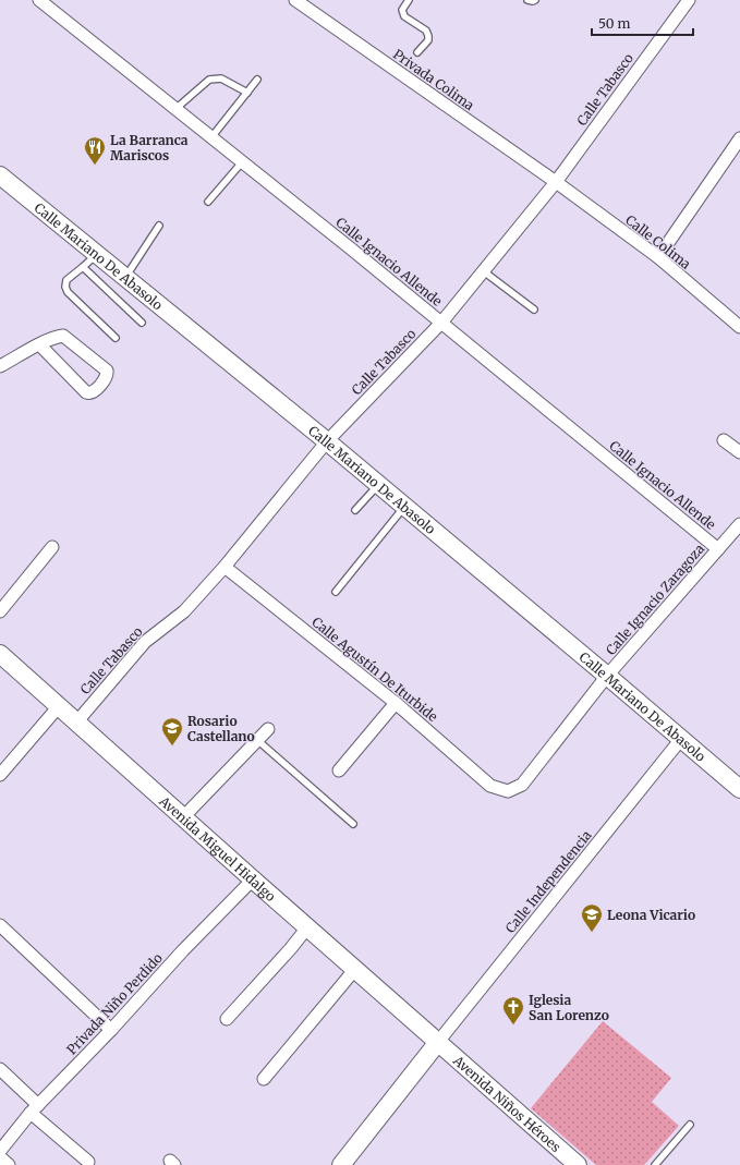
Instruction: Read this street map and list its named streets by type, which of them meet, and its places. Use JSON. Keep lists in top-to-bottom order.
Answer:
{
  "streets": {
    "street": [
      "Privada Colima",
      "Calle Tabasco",
      "Calle Colima",
      "Calle Mariano De Abasolo",
      "Calle Ignacio Allende",
      "Calle Ignacio Zaragoza",
      "Calle Agustín De Iturbide",
      "Avenida Miguel Hidalgo",
      "Calle Independencia",
      "Privada Niño Perdido",
      "Avenida Niños Héroes"
    ]
  },
  "crossings": [
    ["Privada Colima", "Calle Tabasco"],
    ["Privada Colima", "Calle Colima"],
    ["Calle Tabasco", "Calle Colima"],
    ["Calle Tabasco", "Calle Mariano De Abasolo"],
    ["Calle Tabasco", "Calle Ignacio Allende"],
    ["Calle Tabasco", "Calle Agustín De Iturbide"],
    ["Calle Tabasco", "Avenida Miguel Hidalgo"],
    ["Calle Mariano De Abasolo", "Calle Ignacio Zaragoza"],
    ["Calle Mariano De Abasolo", "Calle Independencia"],
    ["Calle Ignacio Allende", "Calle Ignacio Zaragoza"],
    ["Calle Ignacio Zaragoza", "Calle Agustín De Iturbide"],
    ["Avenida Miguel Hidalgo", "Calle Independencia"],
    ["Avenida Miguel Hidalgo", "Privada Niño Perdido"],
    ["Avenida Miguel Hidalgo", "Avenida Niños Héroes"],
    ["Calle Independencia", "Avenida Niños Héroes"]
  ],
  "places": {
    "restaurant": ["La Barranca Mariscos"],
    "school or university": ["Rosario Castellano", "Leona Vicario"],
    "church": ["Iglesia San Lorenzo"]
  },
  "scale_bar": "50 m"
}
